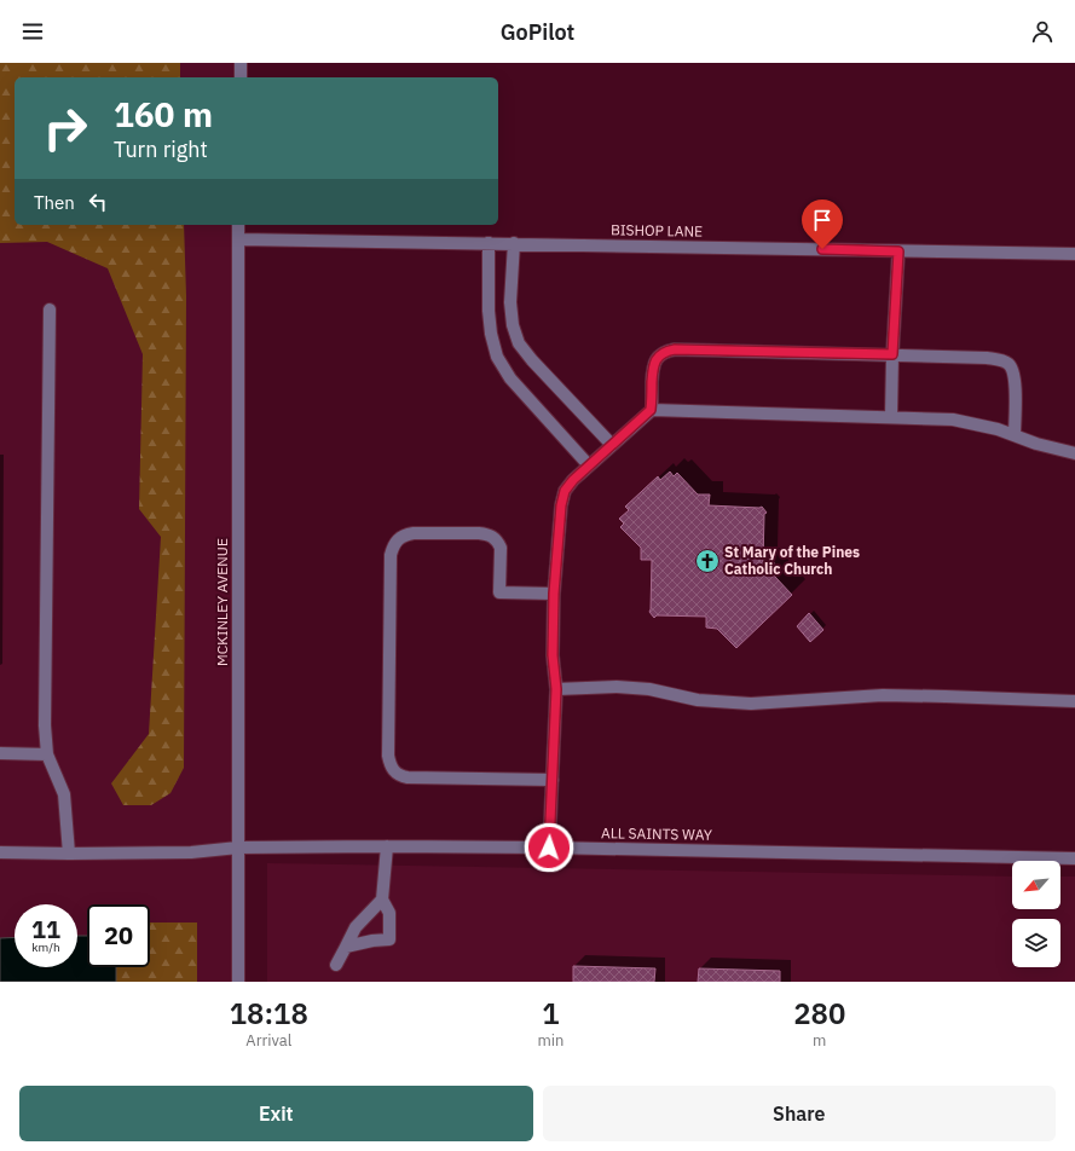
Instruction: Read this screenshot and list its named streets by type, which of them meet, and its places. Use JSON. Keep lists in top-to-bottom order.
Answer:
{
  "streets": {
    "street": ["BISHOP LANE", "MCKINLEY AVENUE", "ALL SAINTS WAY"]
  },
  "crossings": [
    ["BISHOP LANE", "MCKINLEY AVENUE"],
    ["MCKINLEY AVENUE", "ALL SAINTS WAY"]
  ],
  "places": {
    "church": ["St Mary of the Pines Catholic Church"]
  },
  "north": "bottom left",
  "page": {
    "header": "GoPilot",
    "turn": ["160 m", "Turn right"],
    "then": "Then",
    "speed": "11 km/h",
    "limit": "20",
    "eta": [
      "18:18",
      "Arrival",
      "1",
      "min",
      "280",
      "m"
    ],
    "buttons": ["Exit", "Share"]
  }
}
